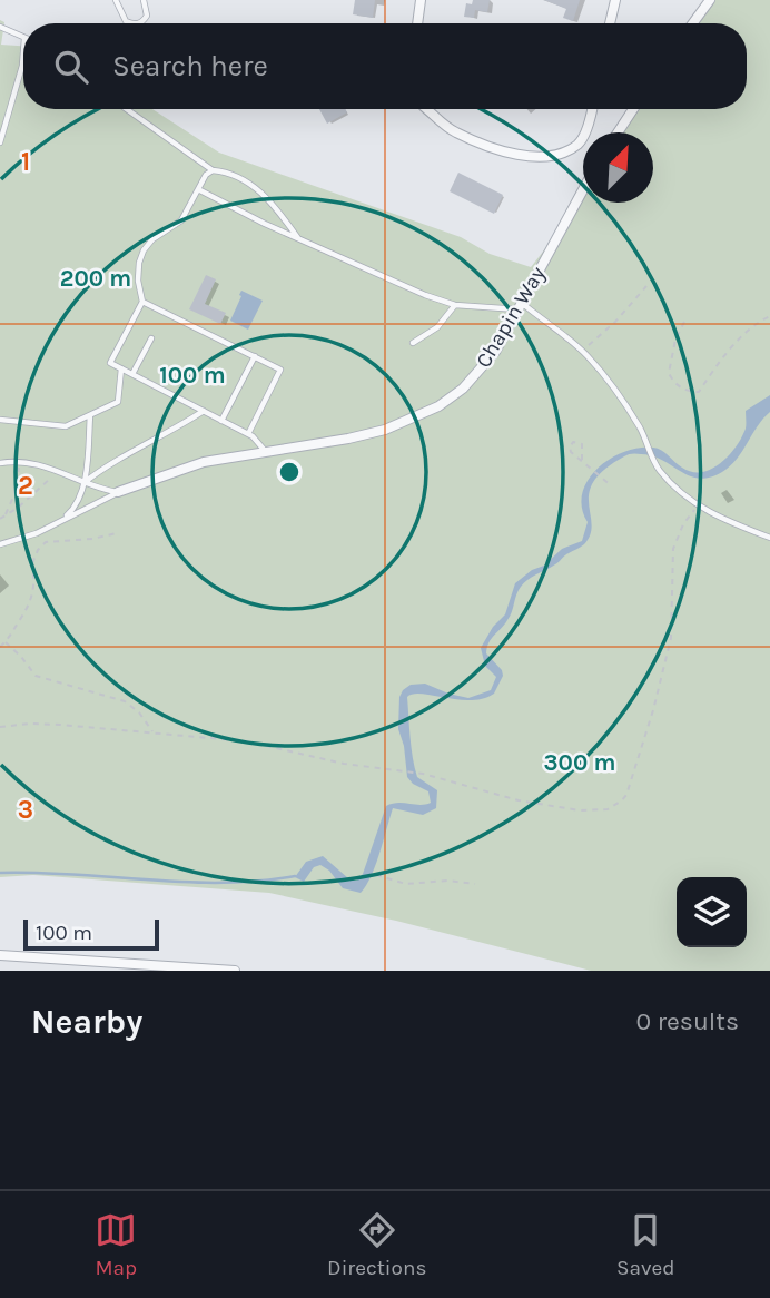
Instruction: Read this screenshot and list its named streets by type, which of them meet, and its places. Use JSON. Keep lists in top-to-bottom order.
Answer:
{
  "streets": {
    "street": ["Chapin Way"]
  },
  "scale_bar": "100 m",
  "north": "top right",
  "page": {
    "search": "Search here",
    "scale": "100 m",
    "heading": ["Nearby", "0 results"],
    "nav": ["Map", "Directions", "Saved"]
  },
  "grid": {
    "rows": ["1", "2", "3"]
  },
  "rings": ["200 m", "100 m", "300 m"]
}
